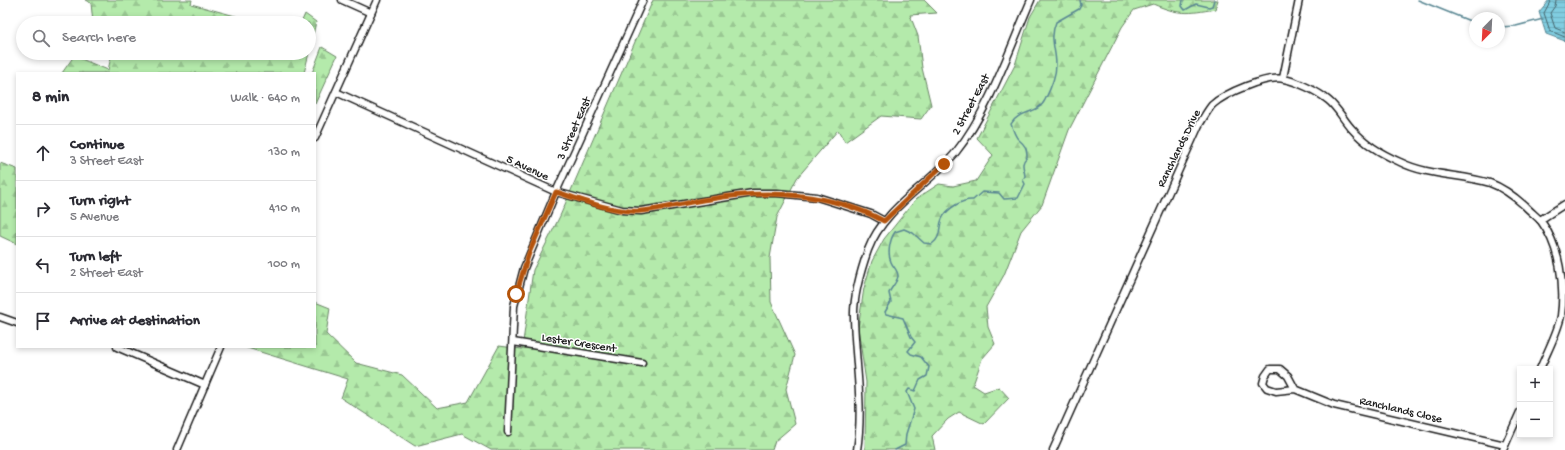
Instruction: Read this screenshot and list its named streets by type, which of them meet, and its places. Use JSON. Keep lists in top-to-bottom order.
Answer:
{
  "streets": {
    "street": [
      "2 Street East",
      "3 Street East",
      "Ranchlands Drive",
      "5 Avenue",
      "Lester Crescent",
      "Ranchlands Close"
    ]
  },
  "crossings": [
    ["2 Street East", "5 Avenue"],
    ["3 Street East", "5 Avenue"],
    ["3 Street East", "Lester Crescent"]
  ],
  "north": "bottom left",
  "page": {
    "search": "Search here",
    "heading": ["8 min", "Walk · 640 m"],
    "list": [
      ["Continue", "3 Street East", "130 m"],
      ["Turn right", "5 Avenue", "410 m"],
      ["Turn left", "2 Street East", "100 m"],
      "Arrive at destination"
    ],
    "map_buttons": ["+", "−"]
  }
}
